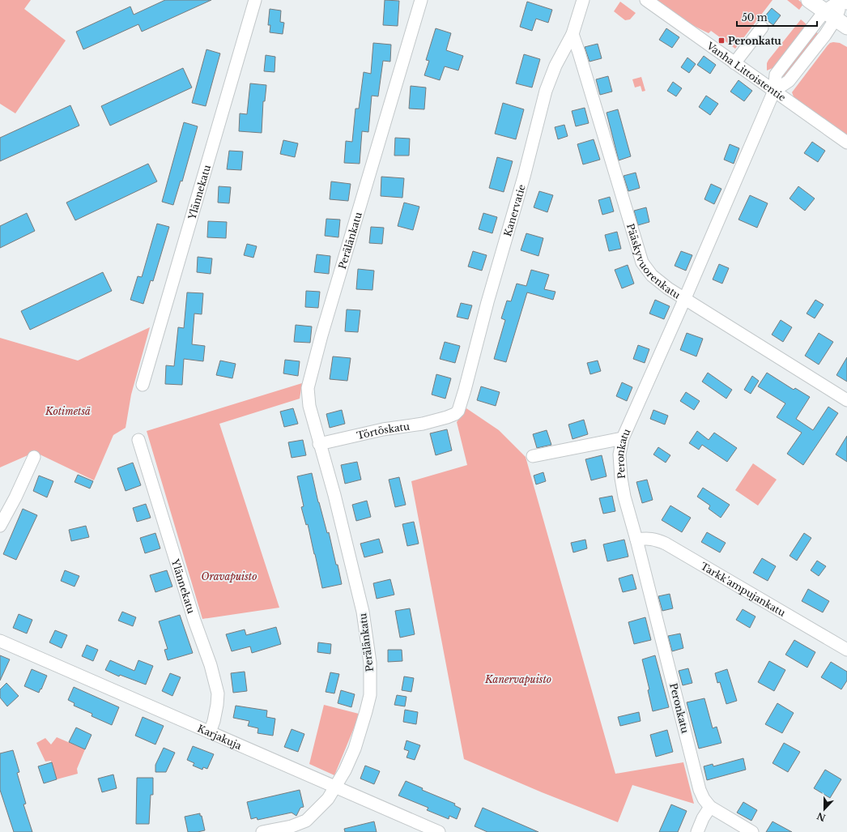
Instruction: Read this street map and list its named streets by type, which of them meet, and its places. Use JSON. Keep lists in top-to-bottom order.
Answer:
{
  "streets": {
    "street": [
      "Vanha Littoistentie",
      "Ylännekatu",
      "Kanervatie",
      "Perälänkatu",
      "Pääskyvuorenkatu",
      "Törtöskatu",
      "Peronkatu",
      "Tarkk'ampujankatu",
      "Karjakuja"
    ]
  },
  "crossings": [
    ["Vanha Littoistentie", "Peronkatu"],
    ["Ylännekatu", "Karjakuja"],
    ["Kanervatie", "Pääskyvuorenkatu"],
    ["Kanervatie", "Törtöskatu"],
    ["Perälänkatu", "Törtöskatu"],
    ["Perälänkatu", "Karjakuja"],
    ["Pääskyvuorenkatu", "Peronkatu"],
    ["Peronkatu", "Tarkk'ampujankatu"]
  ],
  "parks": ["Kotimetsä", "Oravapuisto", "Kanervapuisto"],
  "places": {
    "transit": ["Peronkatu"]
  },
  "scale_bar": "50 m",
  "north": "bottom"
}
